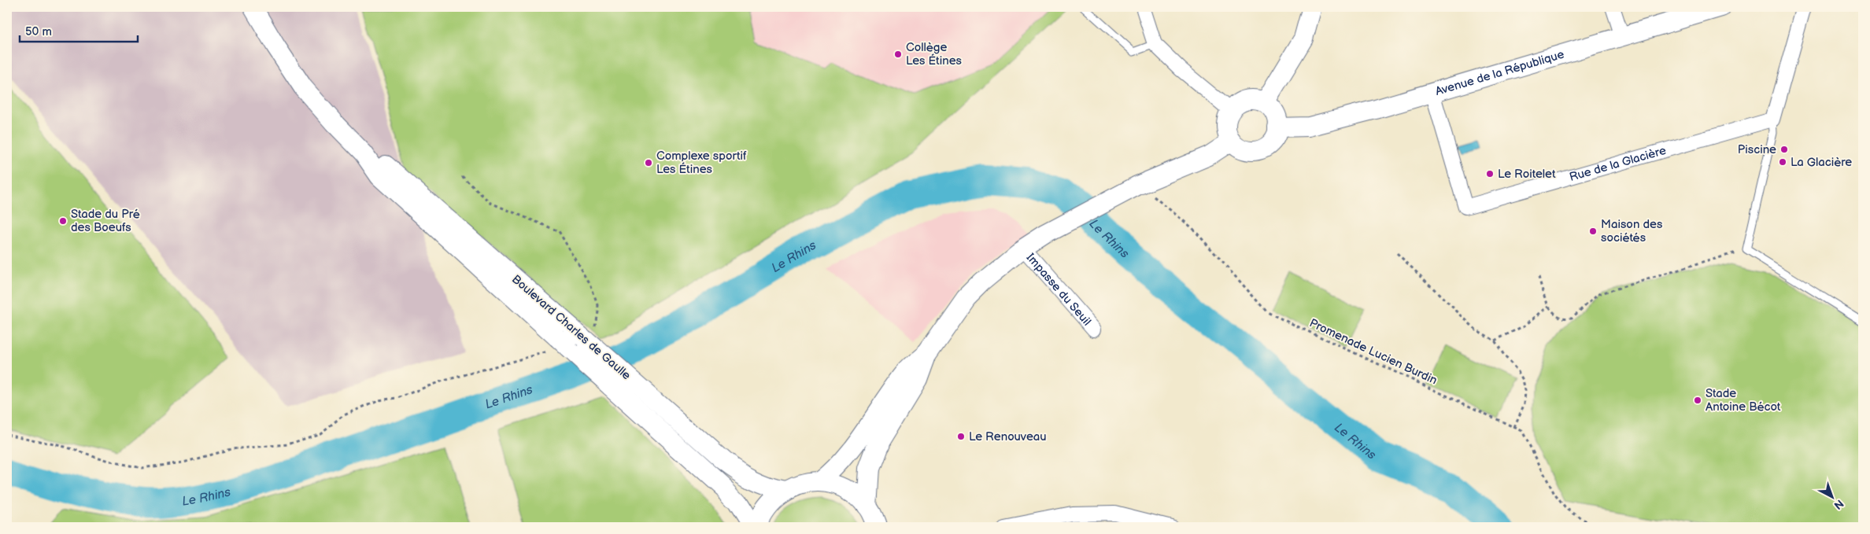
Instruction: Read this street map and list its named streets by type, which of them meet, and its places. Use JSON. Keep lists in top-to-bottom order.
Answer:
{
  "streets": {
    "main road": ["Avenue de la République", "Boulevard Charles de Gaulle"],
    "street": ["Rue de la Glacière", "Impasse du Seuil"],
    "path": ["Promenade Lucien Burdin"]
  },
  "crossings": [
    ["Avenue de la République", "Rue de la Glacière"]
  ],
  "water": ["Le Rhins"],
  "places": [
    "Collège Les Étines",
    "Piscine",
    "La Glacière",
    "Complexe sportif Les Étines",
    "Le Roitelet",
    "Stade du Pré des Boeufs",
    "Maison des sociétés",
    "Stade Antoine Bécot",
    "Le Renouveau"
  ],
  "scale_bar": "50 m",
  "north": "bottom right"
}
